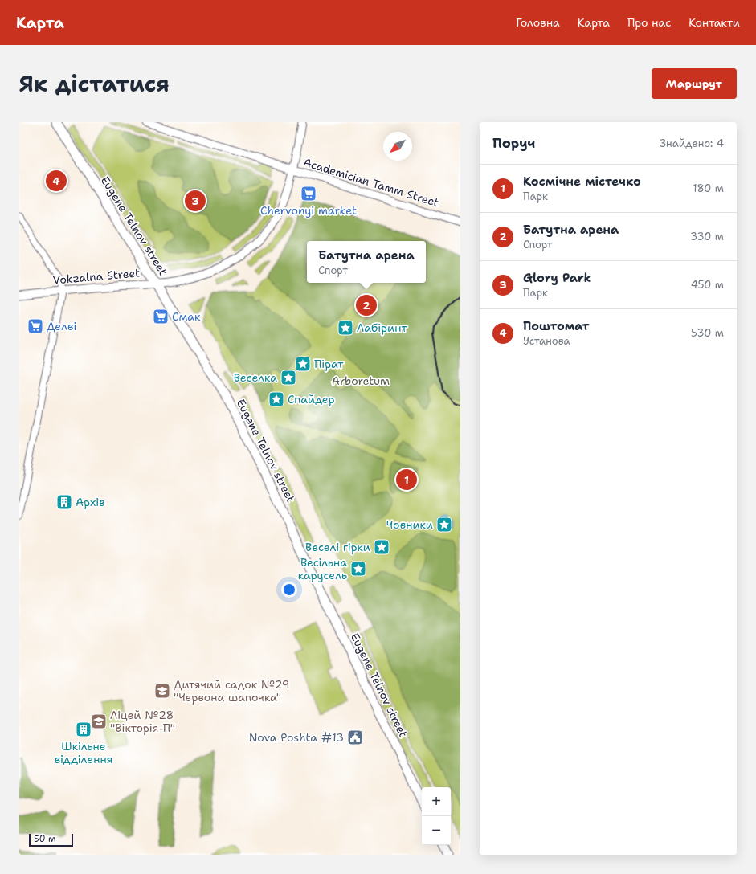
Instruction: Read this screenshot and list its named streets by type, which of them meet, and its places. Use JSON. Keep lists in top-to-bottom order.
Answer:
{
  "streets": {
    "main road": ["Academician Tamm Street", "Eugene Telnov street", "Vokzalna Street"]
  },
  "crossings": [
    ["Academician Tamm Street", "Vokzalna Street"],
    ["Eugene Telnov street", "Vokzalna Street"]
  ],
  "parks": ["Arboretum"],
  "places": {
    "supermarket": ["Chervonyi market", "Смак", "Делві"],
    "place": [
      "Лабіринт",
      "Пірат",
      "Веселка",
      "Спайдер",
      "Човники",
      "Веселі гірки",
      "Весільна карусель"
    ],
    "building": ["Архів", "Шкільне відділення"],
    "school or university": ["Дитячий садок №29 \"Червона шапочка\"", "Ліцей №28 \"Вікторія-П\""],
    "public building": ["Nova Poshta #13"]
  },
  "scale_bar": "50 m",
  "north": "bottom left",
  "page": {
    "header": "Карта",
    "nav": [
      "Головна",
      "Карта",
      "Про нас",
      "Контакти"
    ],
    "title": "Як дістатися",
    "buttons": "Маршрут",
    "heading": ["Поруч", "Знайдено: 4"],
    "list": [
      {
        "mark": "1",
        "name": "Космічне містечко",
        "note": "Парк",
        "value": "180 m"
      },
      {
        "mark": "2",
        "name": "Батутна арена",
        "note": "Спорт",
        "value": "330 m"
      },
      {
        "mark": "3",
        "name": "Glory Park",
        "note": "Парк",
        "value": "450 m"
      },
      {
        "mark": "4",
        "name": "Поштомат",
        "note": "Установа",
        "value": "530 m"
      }
    ],
    "pins": [
      "4",
      "3",
      "2",
      "1"
    ],
    "popup": ["Батутна арена", "Спорт"],
    "map_buttons": ["+", "−"],
    "scale": "50 m"
  }
}
